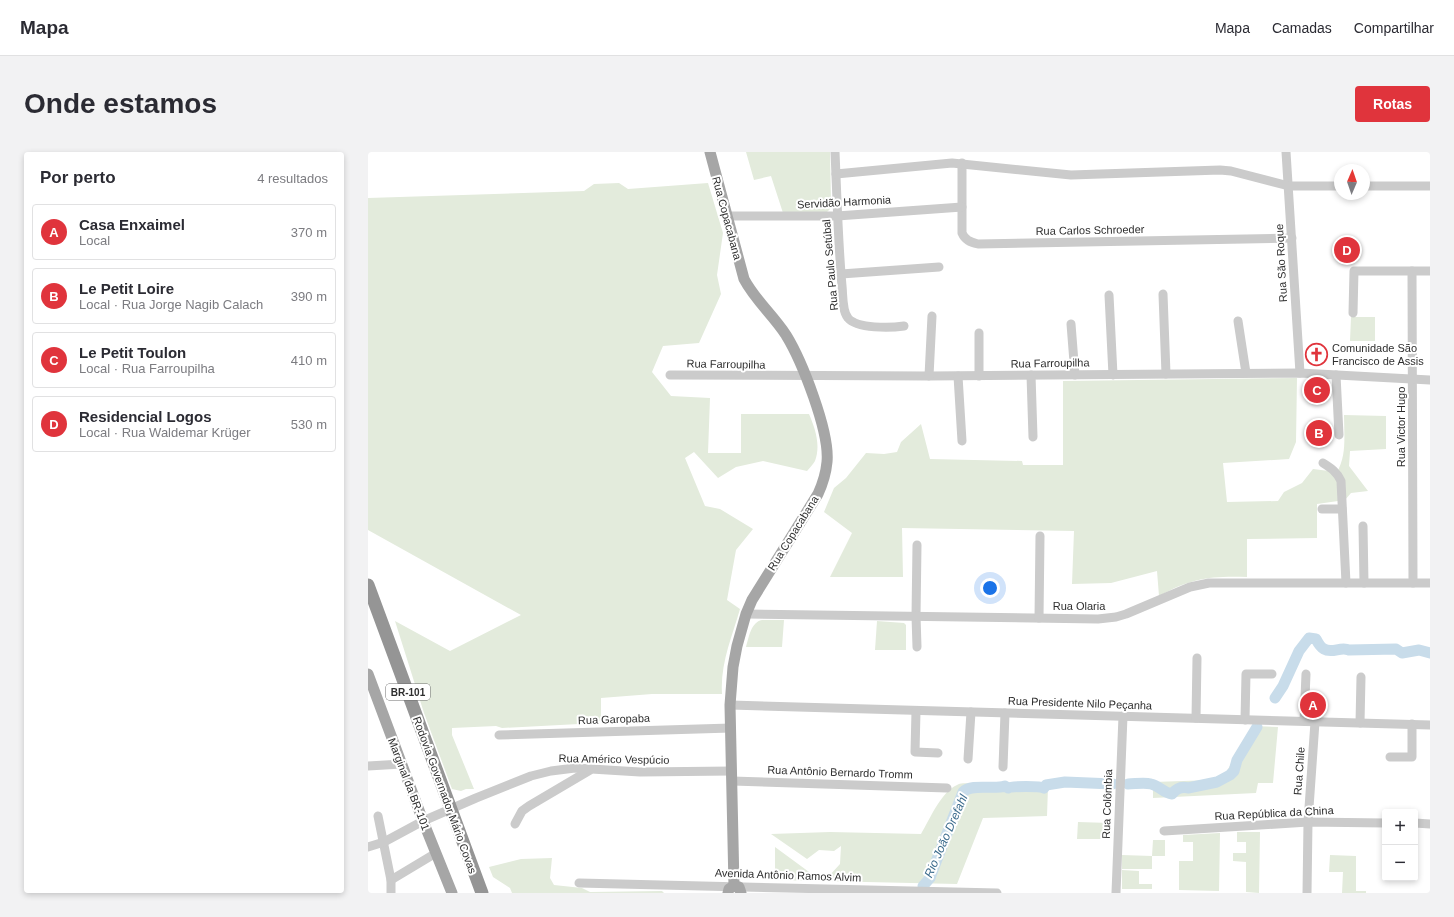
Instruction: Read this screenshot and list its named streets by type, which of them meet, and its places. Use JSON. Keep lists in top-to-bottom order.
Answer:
{
  "streets": {
    "highway": ["BR-101", "Rodovia Governador Mário Covas"],
    "main road": ["Rua Copacabana", "Marginal da BR-101"],
    "street": [
      "Servidão Harmonia",
      "Rua Carlos Schroeder",
      "Rua São Roque",
      "Rua Paulo Setúbal",
      "Rua Farroupilha",
      "Rua Victor Hugo",
      "Rua Olaria",
      "Rua Presidente Nilo Peçanha",
      "Rua Garopaba",
      "Rua Américo Vespúcio",
      "Rua Chile",
      "Rua Antônio Bernardo Tromm",
      "Rua Colômbia",
      "Rua República da China",
      "Avenida Antônio Ramos Alvim"
    ]
  },
  "crossings": [
    ["Servidão Harmonia", "Rua Copacabana"],
    ["Servidão Harmonia", "Rua Carlos Schroeder"],
    ["Servidão Harmonia", "Rua Paulo Setúbal"],
    ["Rua Copacabana", "Rua Farroupilha"],
    ["Rua Copacabana", "Rua Olaria"],
    ["Rua Copacabana", "Rua Presidente Nilo Peçanha"],
    ["Rua Copacabana", "Rua Garopaba"],
    ["Rua Copacabana", "Rua Américo Vespúcio"],
    ["Rua Copacabana", "Rua Antônio Bernardo Tromm"],
    ["Rua Copacabana", "Avenida Antônio Ramos Alvim"],
    ["Rua Carlos Schroeder", "Rua São Roque"],
    ["Rua São Roque", "Rua Farroupilha"],
    ["Rua Farroupilha", "Rua Victor Hugo"],
    ["Rua Victor Hugo", "Rua Olaria"],
    ["Rua Presidente Nilo Peçanha", "Rua Chile"],
    ["Rua Presidente Nilo Peçanha", "Rua Colômbia"],
    ["Rua Américo Vespúcio", "Rua Antônio Bernardo Tromm"],
    ["Rua Américo Vespúcio", "Marginal da BR-101"],
    ["Rua Chile", "Rua República da China"]
  ],
  "water": ["Rio João Drefahl"],
  "places": {
    "church": ["Comunidade São Francisco de Assis"]
  },
  "north": "top",
  "page": {
    "header": "Mapa",
    "nav": ["Mapa", "Camadas", "Compartilhar"],
    "buttons": "Rotas",
    "title": "Onde estamos",
    "heading": ["Por perto", "4 resultados"],
    "list": [
      {
        "mark": "A",
        "name": "Casa Enxaimel",
        "note": "Local",
        "value": "370 m"
      },
      {
        "mark": "B",
        "name": "Le Petit Loire",
        "note": "Local · Rua Jorge Nagib Calach",
        "value": "390 m"
      },
      {
        "mark": "C",
        "name": "Le Petit Toulon",
        "note": "Local · Rua Farroupilha",
        "value": "410 m"
      },
      {
        "mark": "D",
        "name": "Residencial Logos",
        "note": "Local · Rua Waldemar Krüger",
        "value": "530 m"
      }
    ],
    "pins": [
      "D",
      "C",
      "B",
      "A"
    ],
    "map_buttons": ["+", "−"]
  }
}
